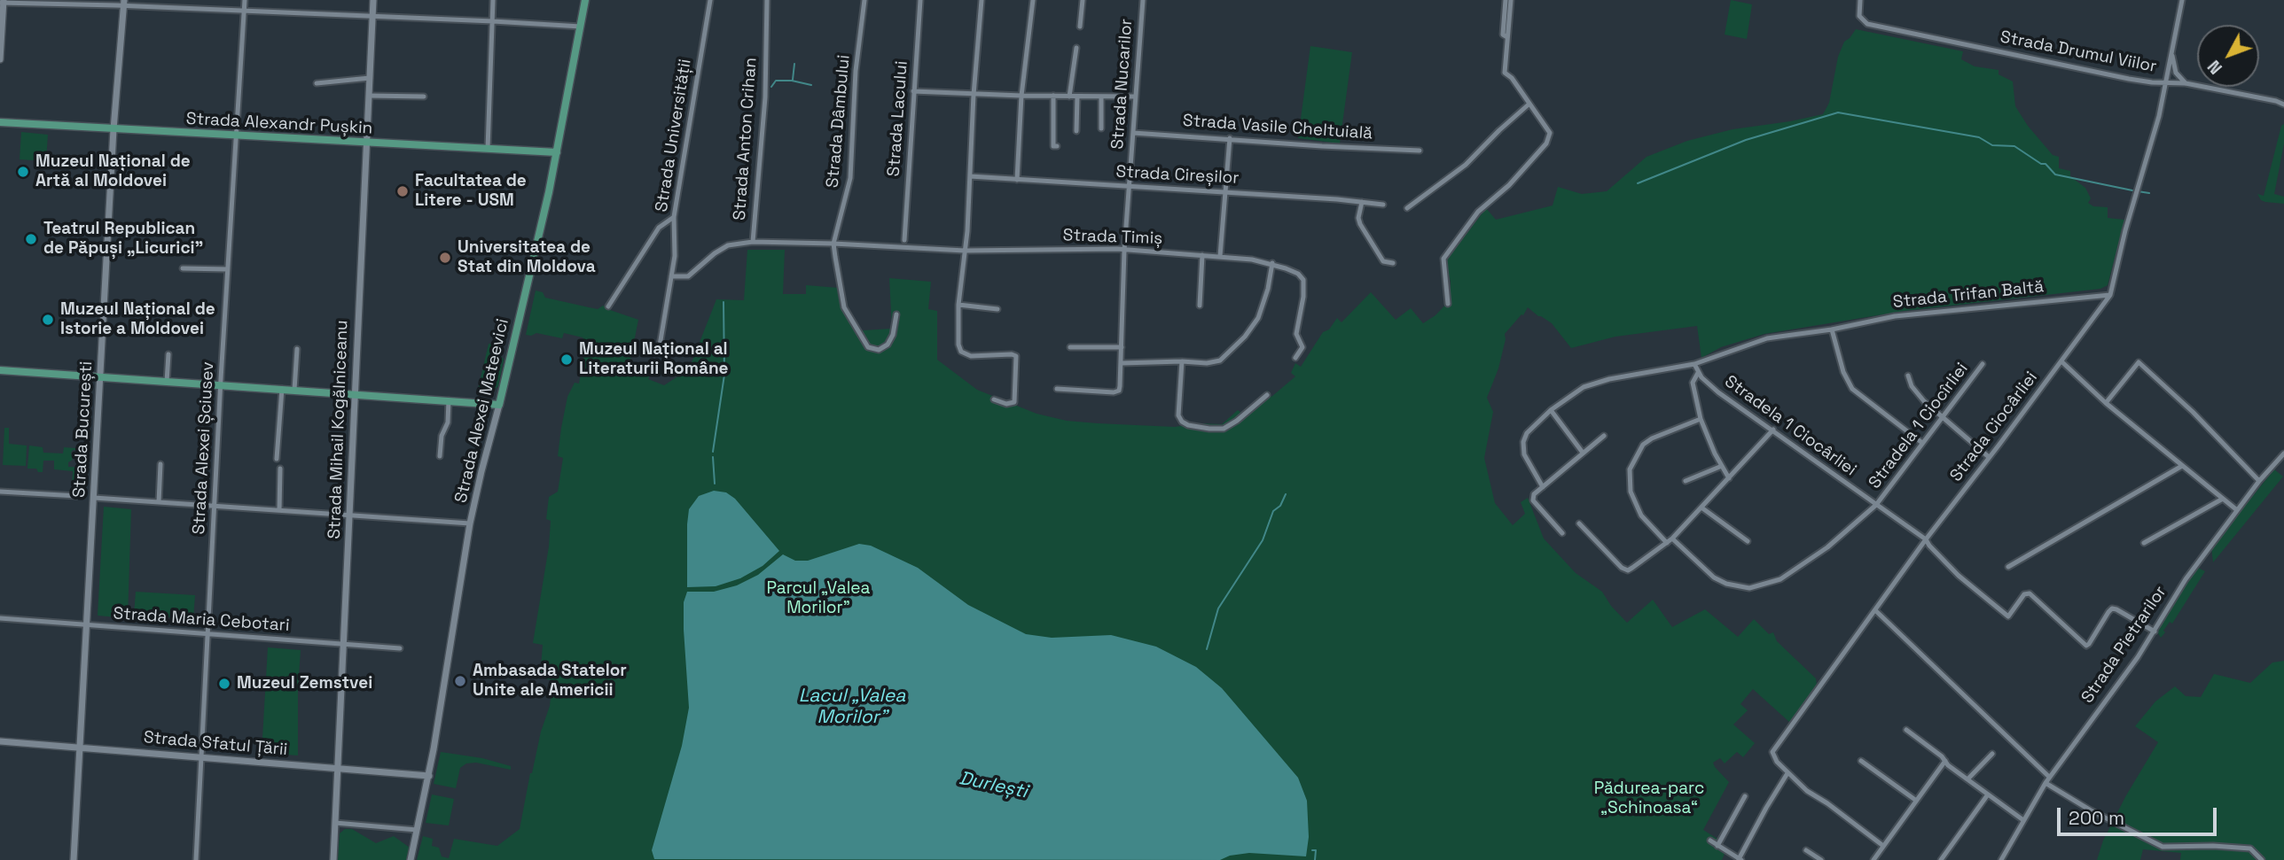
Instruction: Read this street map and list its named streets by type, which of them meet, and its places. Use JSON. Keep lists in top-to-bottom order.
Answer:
{
  "streets": {
    "main road": [
      "Strada Alexandr Pușkin",
      "Strada Alexei Mateevici",
      "Strada București",
      "Strada Mihail Kogălniceanu",
      "Strada Sfatul Țării"
    ],
    "street": [
      "Strada Drumul Viilor",
      "Strada Nucarilor",
      "Strada Lacului",
      "Strada Dâmbului",
      "Strada Vasile Cheltuială",
      "Strada Universității",
      "Strada Anton Crihan",
      "Strada Cireșilor",
      "Strada Timiș",
      "Strada Trifan Baltă",
      "Stradela 1 Ciocârliei",
      "Stradela 1 Ciocîrliei",
      "Strada Ciocârliei",
      "Strada Alexei Șciusev",
      "Strada Maria Cebotari",
      "Strada Pietrarilor"
    ]
  },
  "crossings": [
    ["Strada Drumul Viilor", "Strada Ciocârliei"],
    ["Strada Nucarilor", "Strada Vasile Cheltuială"],
    ["Strada Nucarilor", "Strada Cireșilor"],
    ["Strada Nucarilor", "Strada Timiș"],
    ["Strada Dâmbului", "Strada Timiș"],
    ["Strada Alexandr Pușkin", "Strada Alexei Mateevici"],
    ["Strada Alexandr Pușkin", "Strada București"],
    ["Strada Alexandr Pușkin", "Strada Mihail Kogălniceanu"],
    ["Strada Alexandr Pușkin", "Strada Alexei Șciusev"],
    ["Strada Universității", "Strada Timiș"],
    ["Strada Anton Crihan", "Strada Timiș"],
    ["Strada Trifan Baltă", "Strada Ciocârliei"],
    ["Strada Alexei Mateevici", "Strada Sfatul Țării"],
    ["Stradela 1 Ciocârliei", "Stradela 1 Ciocîrliei"],
    ["Stradela 1 Ciocârliei", "Strada Ciocârliei"],
    ["Stradela 1 Ciocârliei", "Strada Pietrarilor"],
    ["Strada București", "Strada Maria Cebotari"],
    ["Strada București", "Strada Sfatul Țării"],
    ["Strada Mihail Kogălniceanu", "Strada Maria Cebotari"],
    ["Strada Mihail Kogălniceanu", "Strada Sfatul Țării"],
    ["Strada Alexei Șciusev", "Strada Maria Cebotari"],
    ["Strada Alexei Șciusev", "Strada Sfatul Țării"]
  ],
  "water": ["Lacul „Valea Morilor”", "Durlești"],
  "parks": ["Parcul „Valea Morilor”", "Pădurea-parc „Schinoasa“"],
  "places": [
    "Muzeul Național de Artă al Moldovei",
    "Facultatea de Litere - USM",
    "Teatrul Republican de Păpuși „Licurici”",
    "Universitatea de Stat din Moldova",
    "Muzeul Național de Istorie a Moldovei",
    "Muzeul Național al Literaturii Române",
    "Ambasada Statelor Unite ale Americii",
    "Muzeul Zemstvei"
  ],
  "scale_bar": "200 m",
  "north": "bottom left"
}
